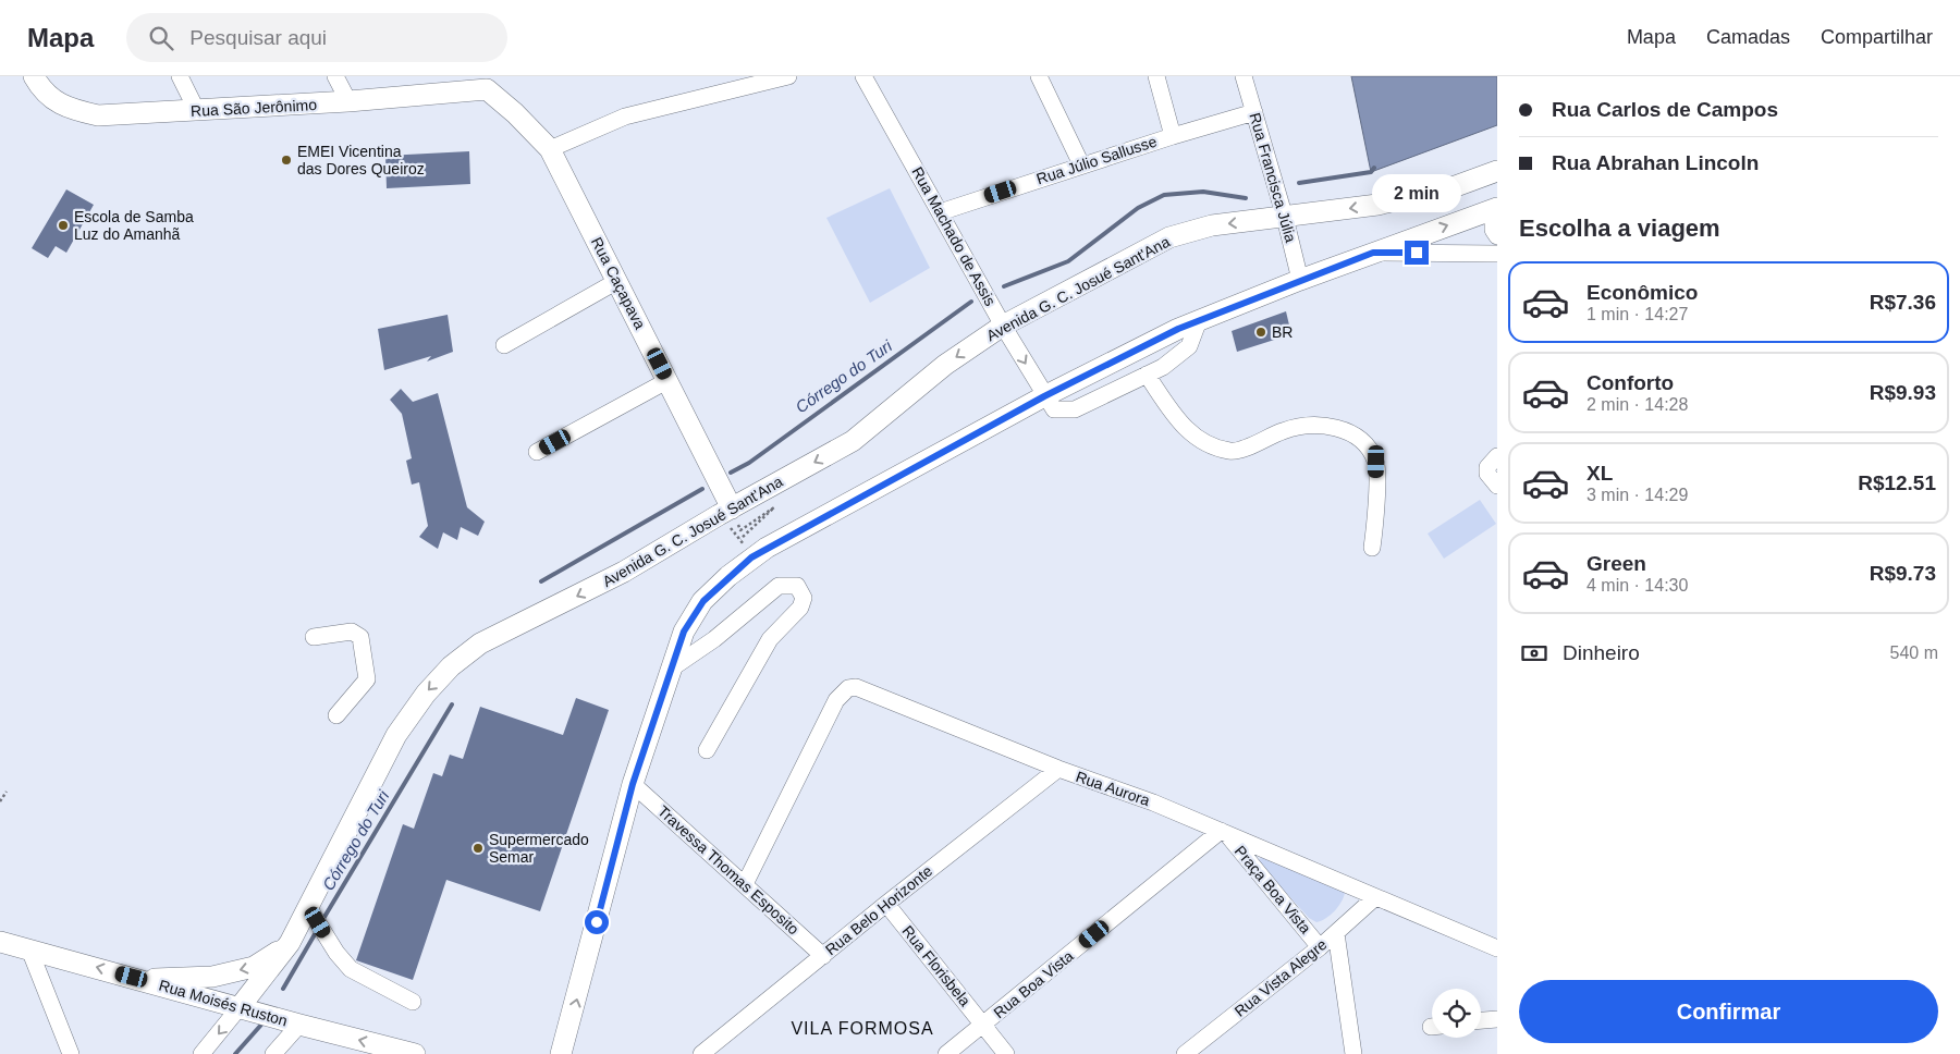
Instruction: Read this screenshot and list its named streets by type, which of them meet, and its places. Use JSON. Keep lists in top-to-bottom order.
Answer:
{
  "streets": {
    "main road": [
      "Rua São Jerônimo",
      "Rua Caçapava",
      "Avenida G. C. Josué Sant'Ana",
      "Rua Moisés Ruston"
    ],
    "street": [
      "Rua Júlio Sallusse",
      "Rua Francisca Júlia",
      "Rua Machado de Assis",
      "Rua Aurora",
      "Travessa Thomas Esposito",
      "Praça Boa Vista",
      "Rua Belo Horizonte",
      "Rua Florisbela",
      "Rua Vista Alegre",
      "Rua Boa Vista"
    ]
  },
  "crossings": [
    ["Rua São Jerônimo", "Rua Caçapava"],
    ["Rua Júlio Sallusse", "Rua Francisca Júlia"],
    ["Rua Júlio Sallusse", "Rua Machado de Assis"],
    ["Rua Francisca Júlia", "Avenida G. C. Josué Sant'Ana"],
    ["Rua Machado de Assis", "Avenida G. C. Josué Sant'Ana"],
    ["Rua Caçapava", "Avenida G. C. Josué Sant'Ana"],
    ["Avenida G. C. Josué Sant'Ana", "Rua Moisés Ruston"],
    ["Rua Aurora", "Travessa Thomas Esposito"],
    ["Rua Aurora", "Praça Boa Vista"],
    ["Rua Aurora", "Rua Belo Horizonte"],
    ["Rua Aurora", "Rua Vista Alegre"],
    ["Rua Aurora", "Rua Boa Vista"],
    ["Travessa Thomas Esposito", "Rua Belo Horizonte"],
    ["Praça Boa Vista", "Rua Vista Alegre"],
    ["Praça Boa Vista", "Rua Boa Vista"],
    ["Rua Belo Horizonte", "Rua Florisbela"],
    ["Rua Florisbela", "Rua Boa Vista"]
  ],
  "one_way": ["Rua Moisés Ruston"],
  "districts": ["VILA FORMOSA"],
  "water": ["Córrego do Turi"],
  "places": [
    "EMEI Vicentina das Dores Queiroz",
    "Escola de Samba Luz do Amanhã",
    "BR",
    "Supermercado Semar"
  ],
  "page": {
    "header": "Mapa",
    "search": "Pesquisar aqui",
    "nav": ["Mapa", "Camadas", "Compartilhar"],
    "banner": ["Rua Carlos de Campos", "Rua Abrahan Lincoln"],
    "bubble": "2 min",
    "heading": "Escolha a viagem",
    "list": [
      {
        "name": "Econômico",
        "note": "1 min · 14:27",
        "value": "R$7.36"
      },
      {
        "name": "Conforto",
        "note": "2 min · 14:28",
        "value": "R$9.93"
      },
      {
        "name": "XL",
        "note": "3 min · 14:29",
        "value": "R$12.51"
      },
      {
        "name": "Green",
        "note": "4 min · 14:30",
        "value": "R$9.73"
      }
    ],
    "pay": ["Dinheiro", "540 m"],
    "buttons": "Confirmar"
  }
}
